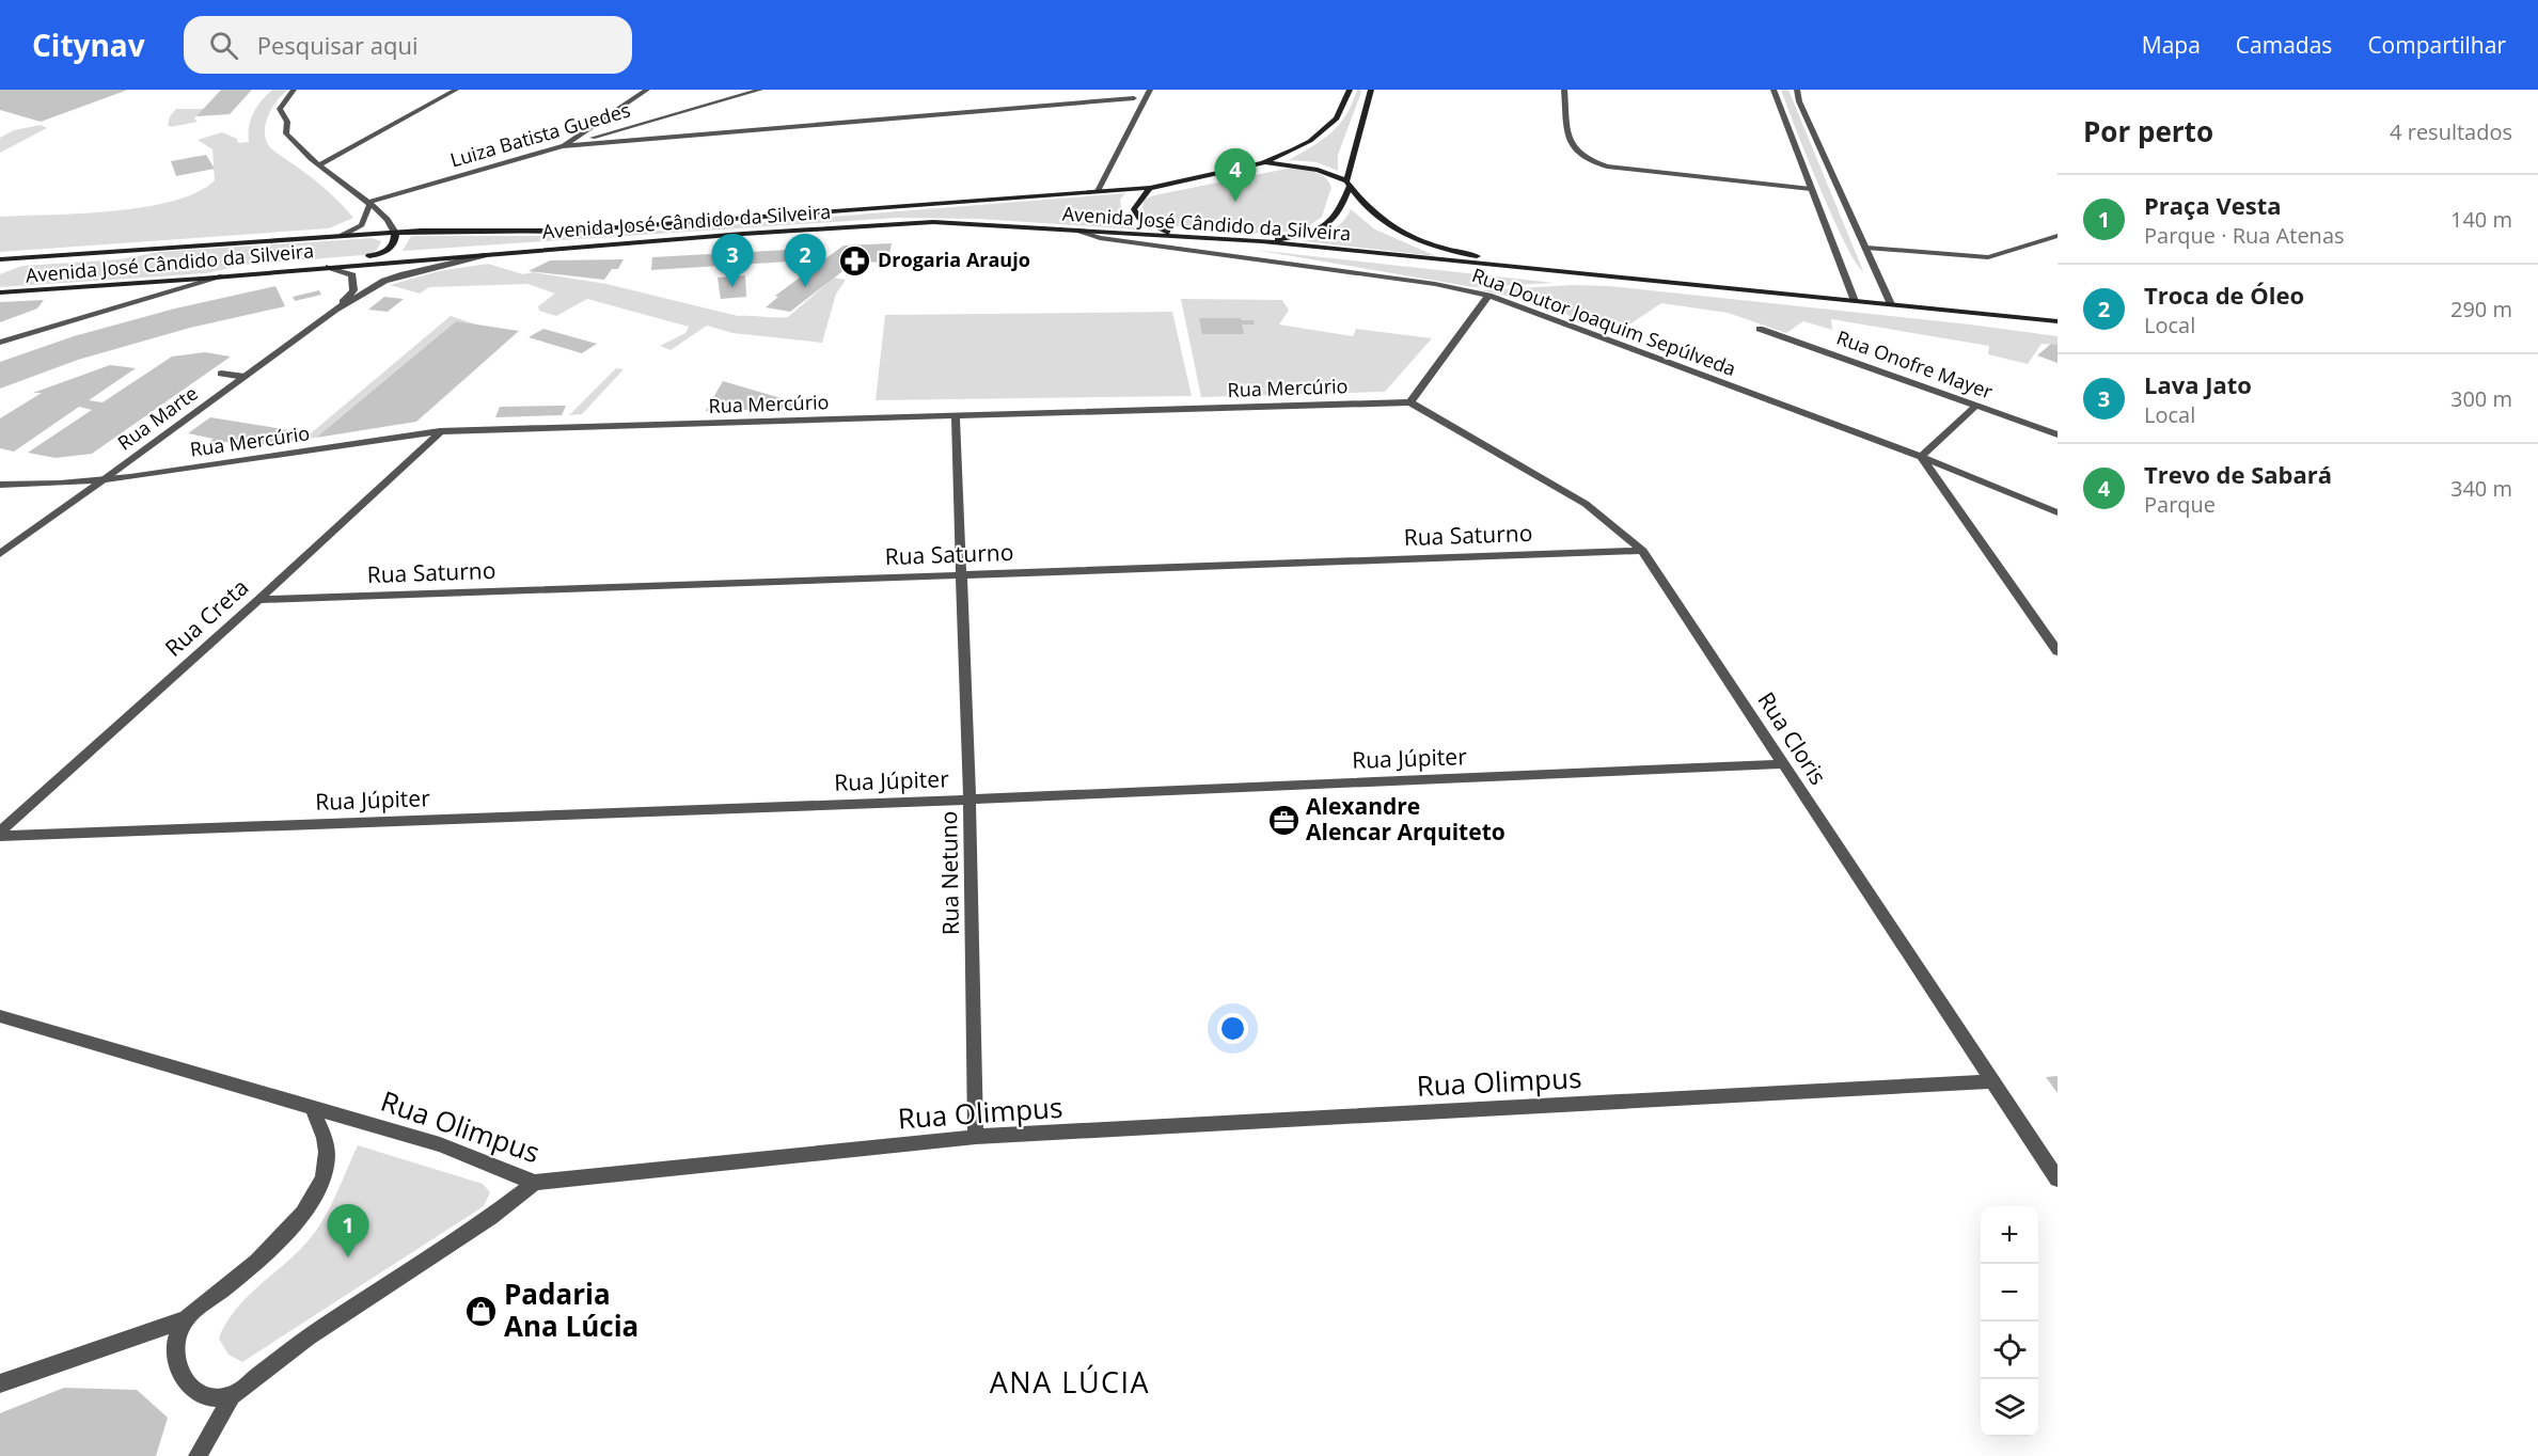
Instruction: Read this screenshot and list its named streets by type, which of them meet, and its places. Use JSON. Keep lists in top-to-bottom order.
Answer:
{
  "streets": {
    "main road": ["Avenida José Cândido da Silveira"],
    "street": [
      "Luiza Batista Guedes",
      "Rua Doutor Joaquim Sepúlveda",
      "Rua Onofre Mayer",
      "Rua Mercúrio",
      "Rua Marte",
      "Rua Saturno",
      "Rua Creta",
      "Rua Cloris",
      "Rua Júpiter",
      "Rua Netuno",
      "Rua Olimpus"
    ]
  },
  "crossings": [
    ["Avenida José Cândido da Silveira", "Rua Doutor Joaquim Sepúlveda"],
    ["Avenida José Cândido da Silveira", "Rua Marte"],
    ["Rua Mercúrio", "Rua Marte"],
    ["Rua Mercúrio", "Rua Creta"],
    ["Rua Mercúrio", "Rua Cloris"],
    ["Rua Mercúrio", "Rua Netuno"],
    ["Rua Saturno", "Rua Creta"],
    ["Rua Saturno", "Rua Cloris"],
    ["Rua Saturno", "Rua Netuno"],
    ["Rua Creta", "Rua Júpiter"],
    ["Rua Cloris", "Rua Júpiter"],
    ["Rua Cloris", "Rua Olimpus"],
    ["Rua Júpiter", "Rua Netuno"],
    ["Rua Netuno", "Rua Olimpus"]
  ],
  "districts": ["ANA LÚCIA"],
  "places": {
    "pharmacy": ["Drogaria Araujo"],
    "office": ["Alexandre Alencar Arquiteto"],
    "shop": ["Padaria Ana Lúcia"]
  },
  "page": {
    "header": "Citynav",
    "search": "Pesquisar aqui",
    "nav": ["Mapa", "Camadas", "Compartilhar"],
    "heading": ["Por perto", "4 resultados"],
    "pins": [
      "4",
      "2",
      "3",
      "1"
    ],
    "list": [
      {
        "mark": "1",
        "name": "Praça Vesta",
        "note": "Parque · Rua Atenas",
        "value": "140 m"
      },
      {
        "mark": "2",
        "name": "Troca de Óleo",
        "note": "Local",
        "value": "290 m"
      },
      {
        "mark": "3",
        "name": "Lava Jato",
        "note": "Local",
        "value": "300 m"
      },
      {
        "mark": "4",
        "name": "Trevo de Sabará",
        "note": "Parque",
        "value": "340 m"
      }
    ],
    "map_buttons": ["+", "−"]
  }
}
